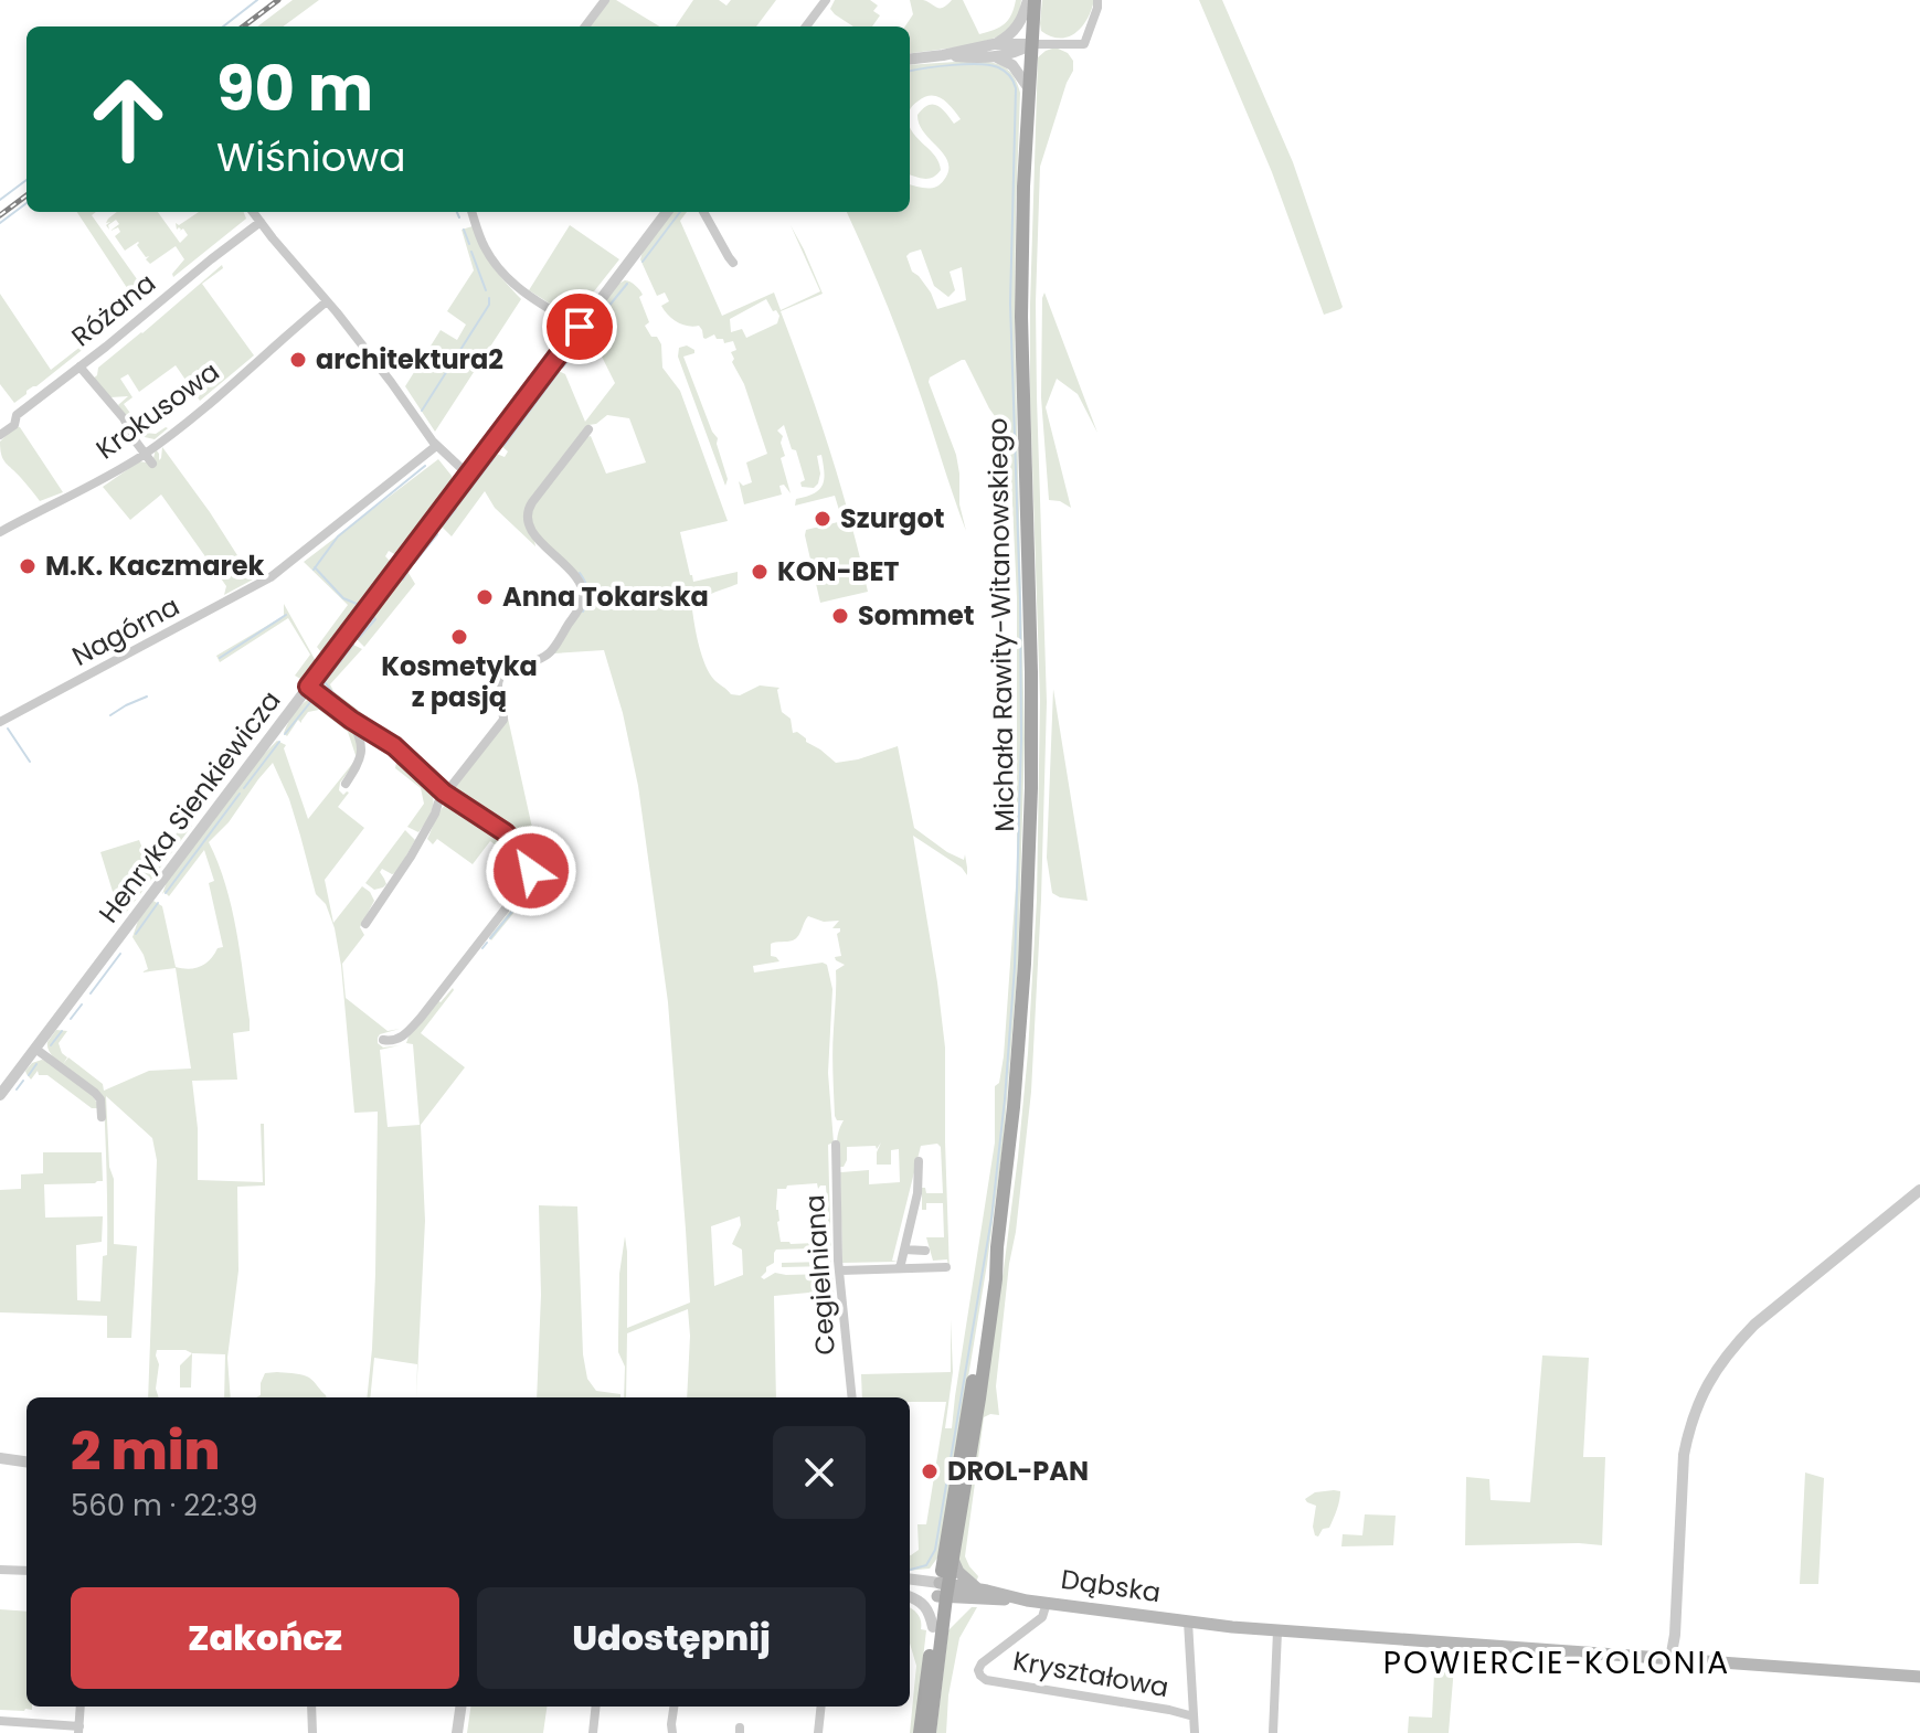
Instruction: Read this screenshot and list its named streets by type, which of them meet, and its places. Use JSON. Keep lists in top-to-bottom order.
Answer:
{
  "streets": {
    "main road": ["Michała Rawity-Witanowskiego", "Dąbska"],
    "street": [
      "Różana",
      "Krokusowa",
      "Nagórna",
      "Henryka Sienkiewicza",
      "Cegielniana",
      "Kryształowa"
    ]
  },
  "crossings": [
    ["Michała Rawity-Witanowskiego", "Dąbska"],
    ["Dąbska", "Kryształowa"]
  ],
  "districts": ["POWIERCIE-KOLONIA"],
  "places": [
    "architektura2",
    "Szurgot",
    "M.K. Kaczmarek",
    "KON-BET",
    "Anna Tokarska",
    "Sommet",
    "Kosmetyka z pasją",
    "DROL-PAN"
  ],
  "page": {
    "turn": ["90 m", "Wiśniowa"],
    "heading": ["2 min", "560 m · 22:39"],
    "buttons": ["Zakończ", "Udostępnij"]
  }
}
